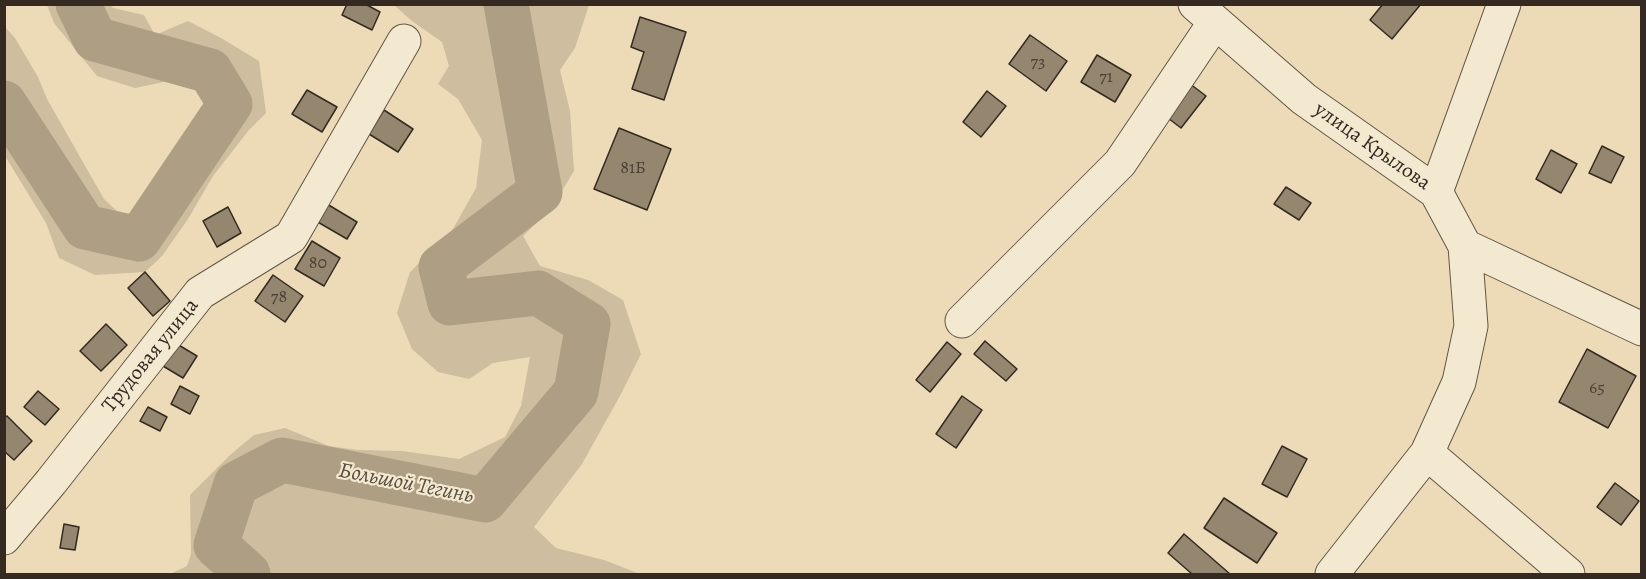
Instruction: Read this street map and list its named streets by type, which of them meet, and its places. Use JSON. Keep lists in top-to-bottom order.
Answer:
{
  "streets": {
    "street": ["улица Крылова", "Трудовая улица"]
  },
  "water": ["Большой Тегинь"],
  "house_numbers": [
    "73",
    "71",
    "81Б",
    "80",
    "78",
    "65"
  ]
}
